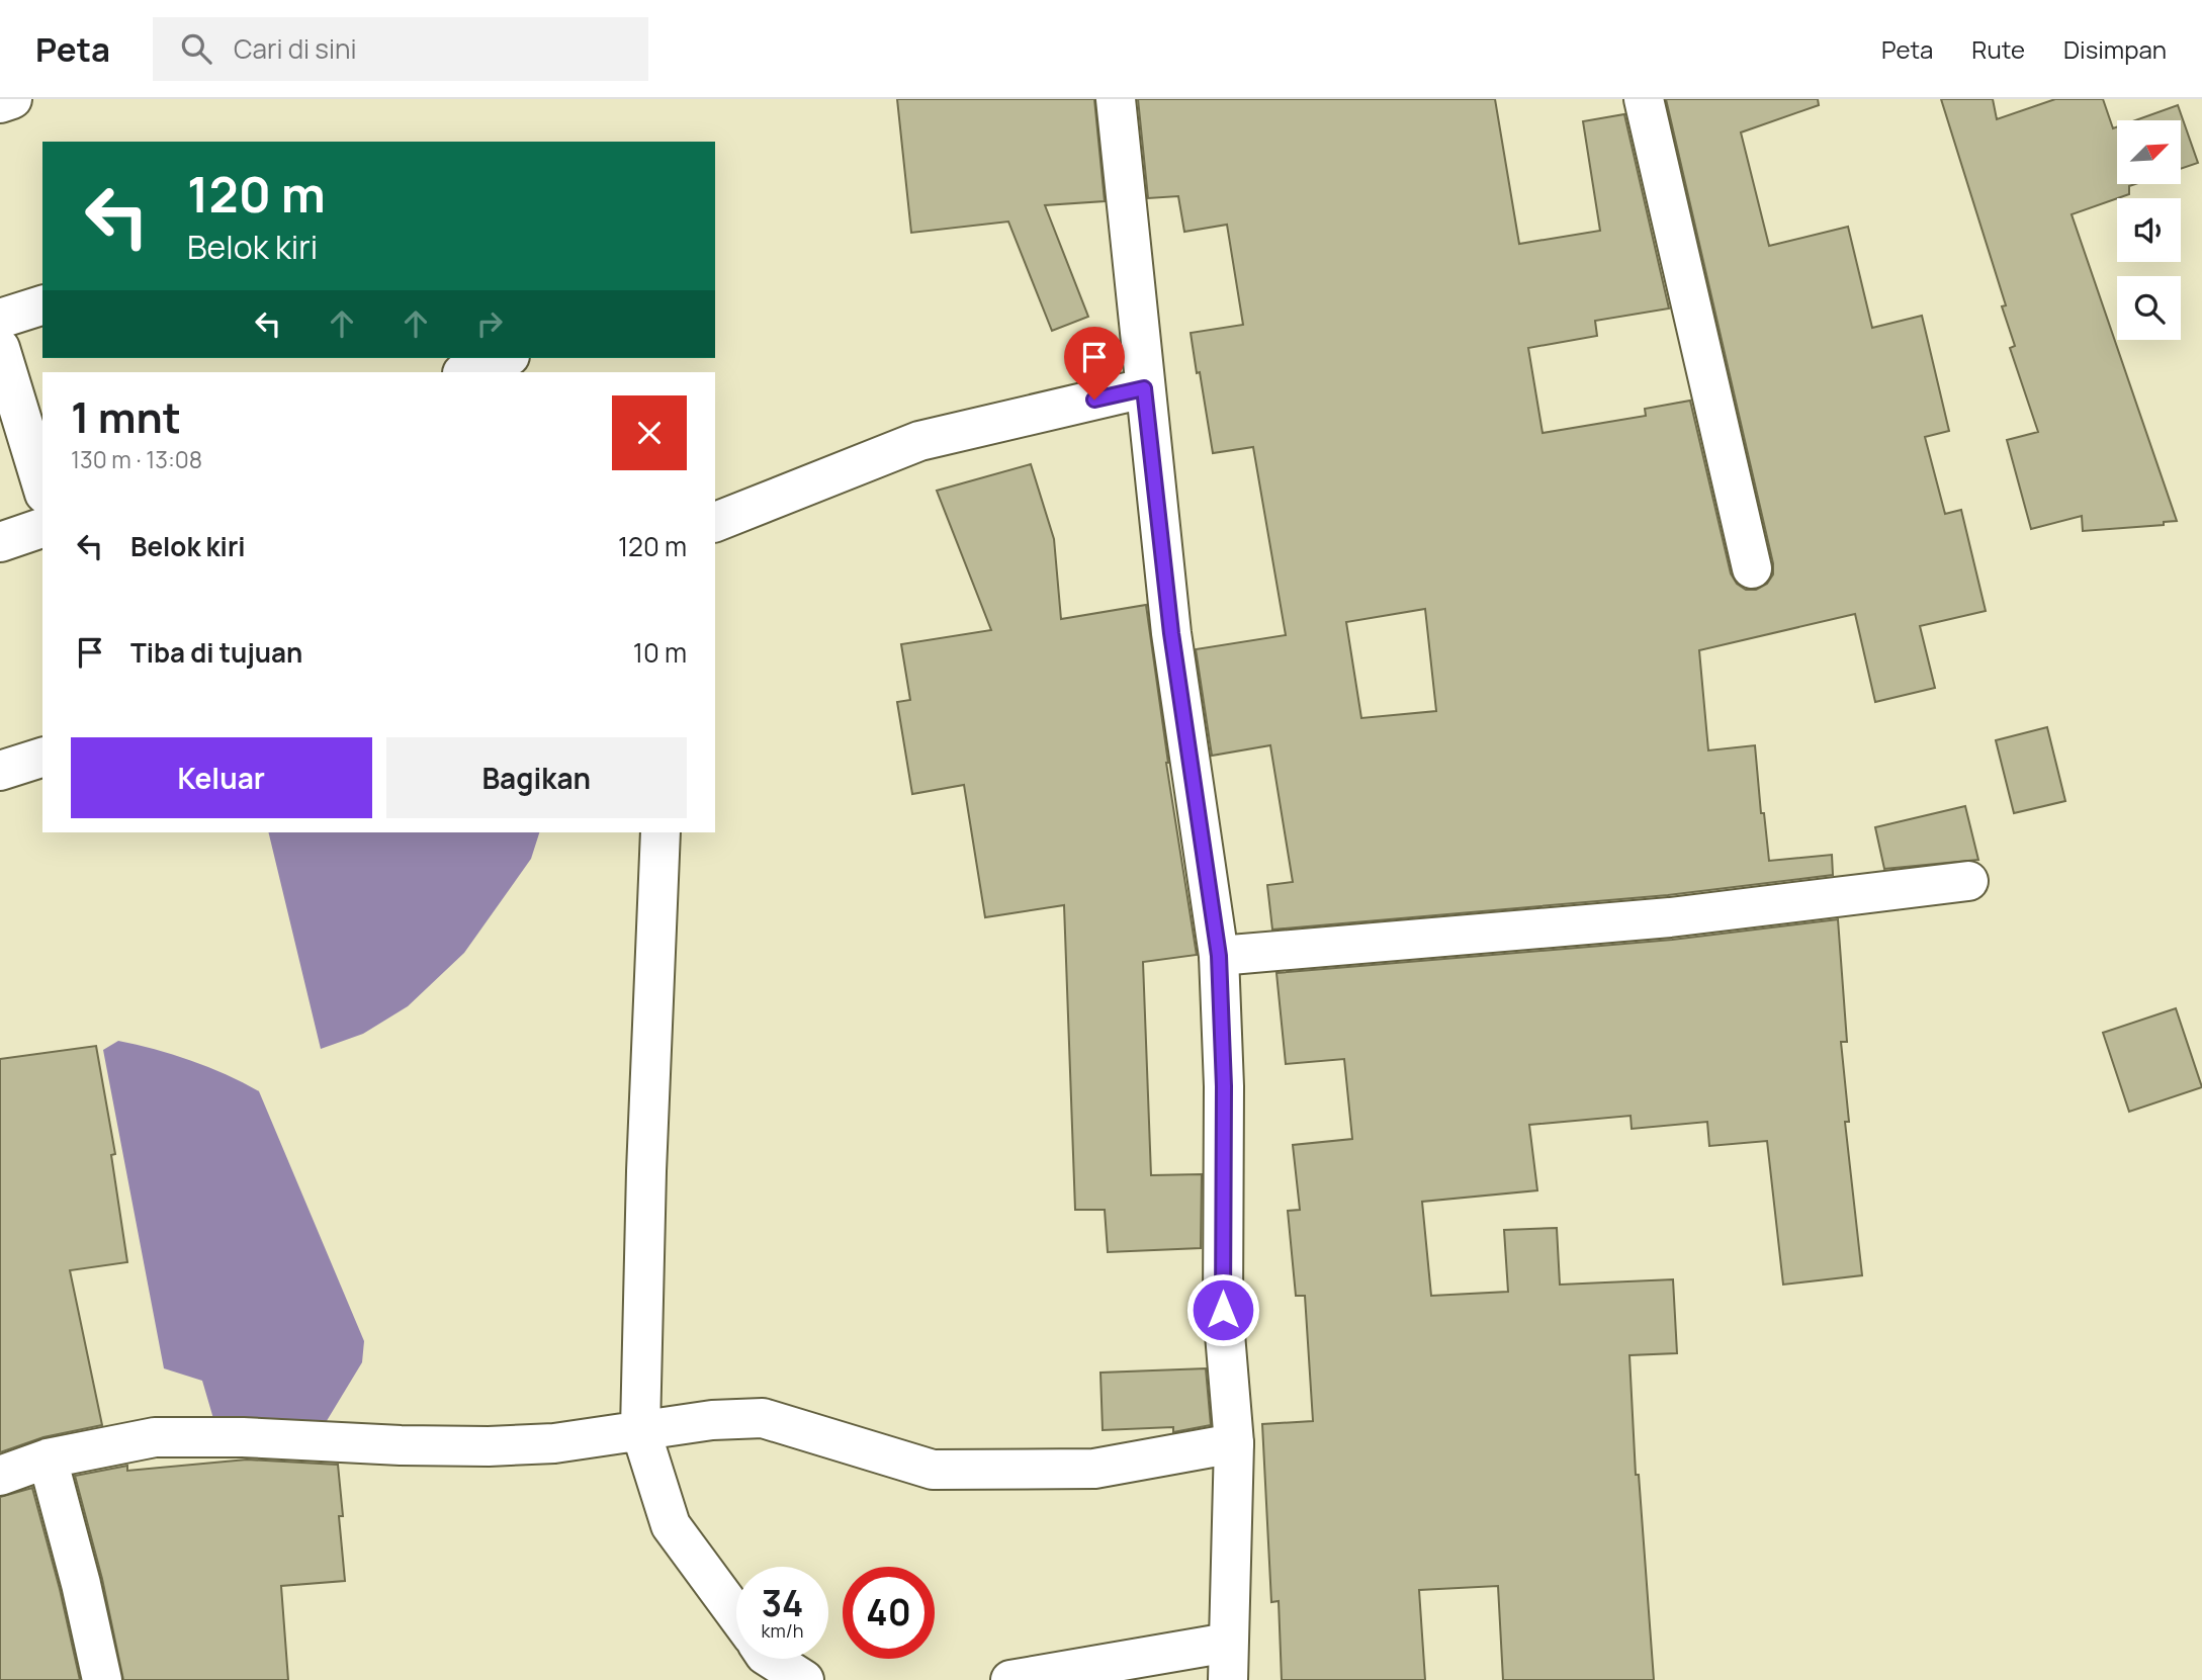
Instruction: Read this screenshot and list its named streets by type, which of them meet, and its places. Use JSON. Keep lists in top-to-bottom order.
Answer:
{
  "north": "top right",
  "page": {
    "header": "Peta",
    "search": "Cari di sini",
    "nav": ["Peta", "Rute", "Disimpan"],
    "turn": ["120 m", "Belok kiri"],
    "heading": ["1 mnt", "130 m · 13:08"],
    "list": [
      {
        "name": "Belok kiri",
        "value": "120 m"
      },
      {
        "name": "Tiba di tujuan",
        "value": "10 m"
      }
    ],
    "buttons": ["Keluar", "Bagikan"],
    "speed": "34 km/h",
    "limit": "40"
  }
}
